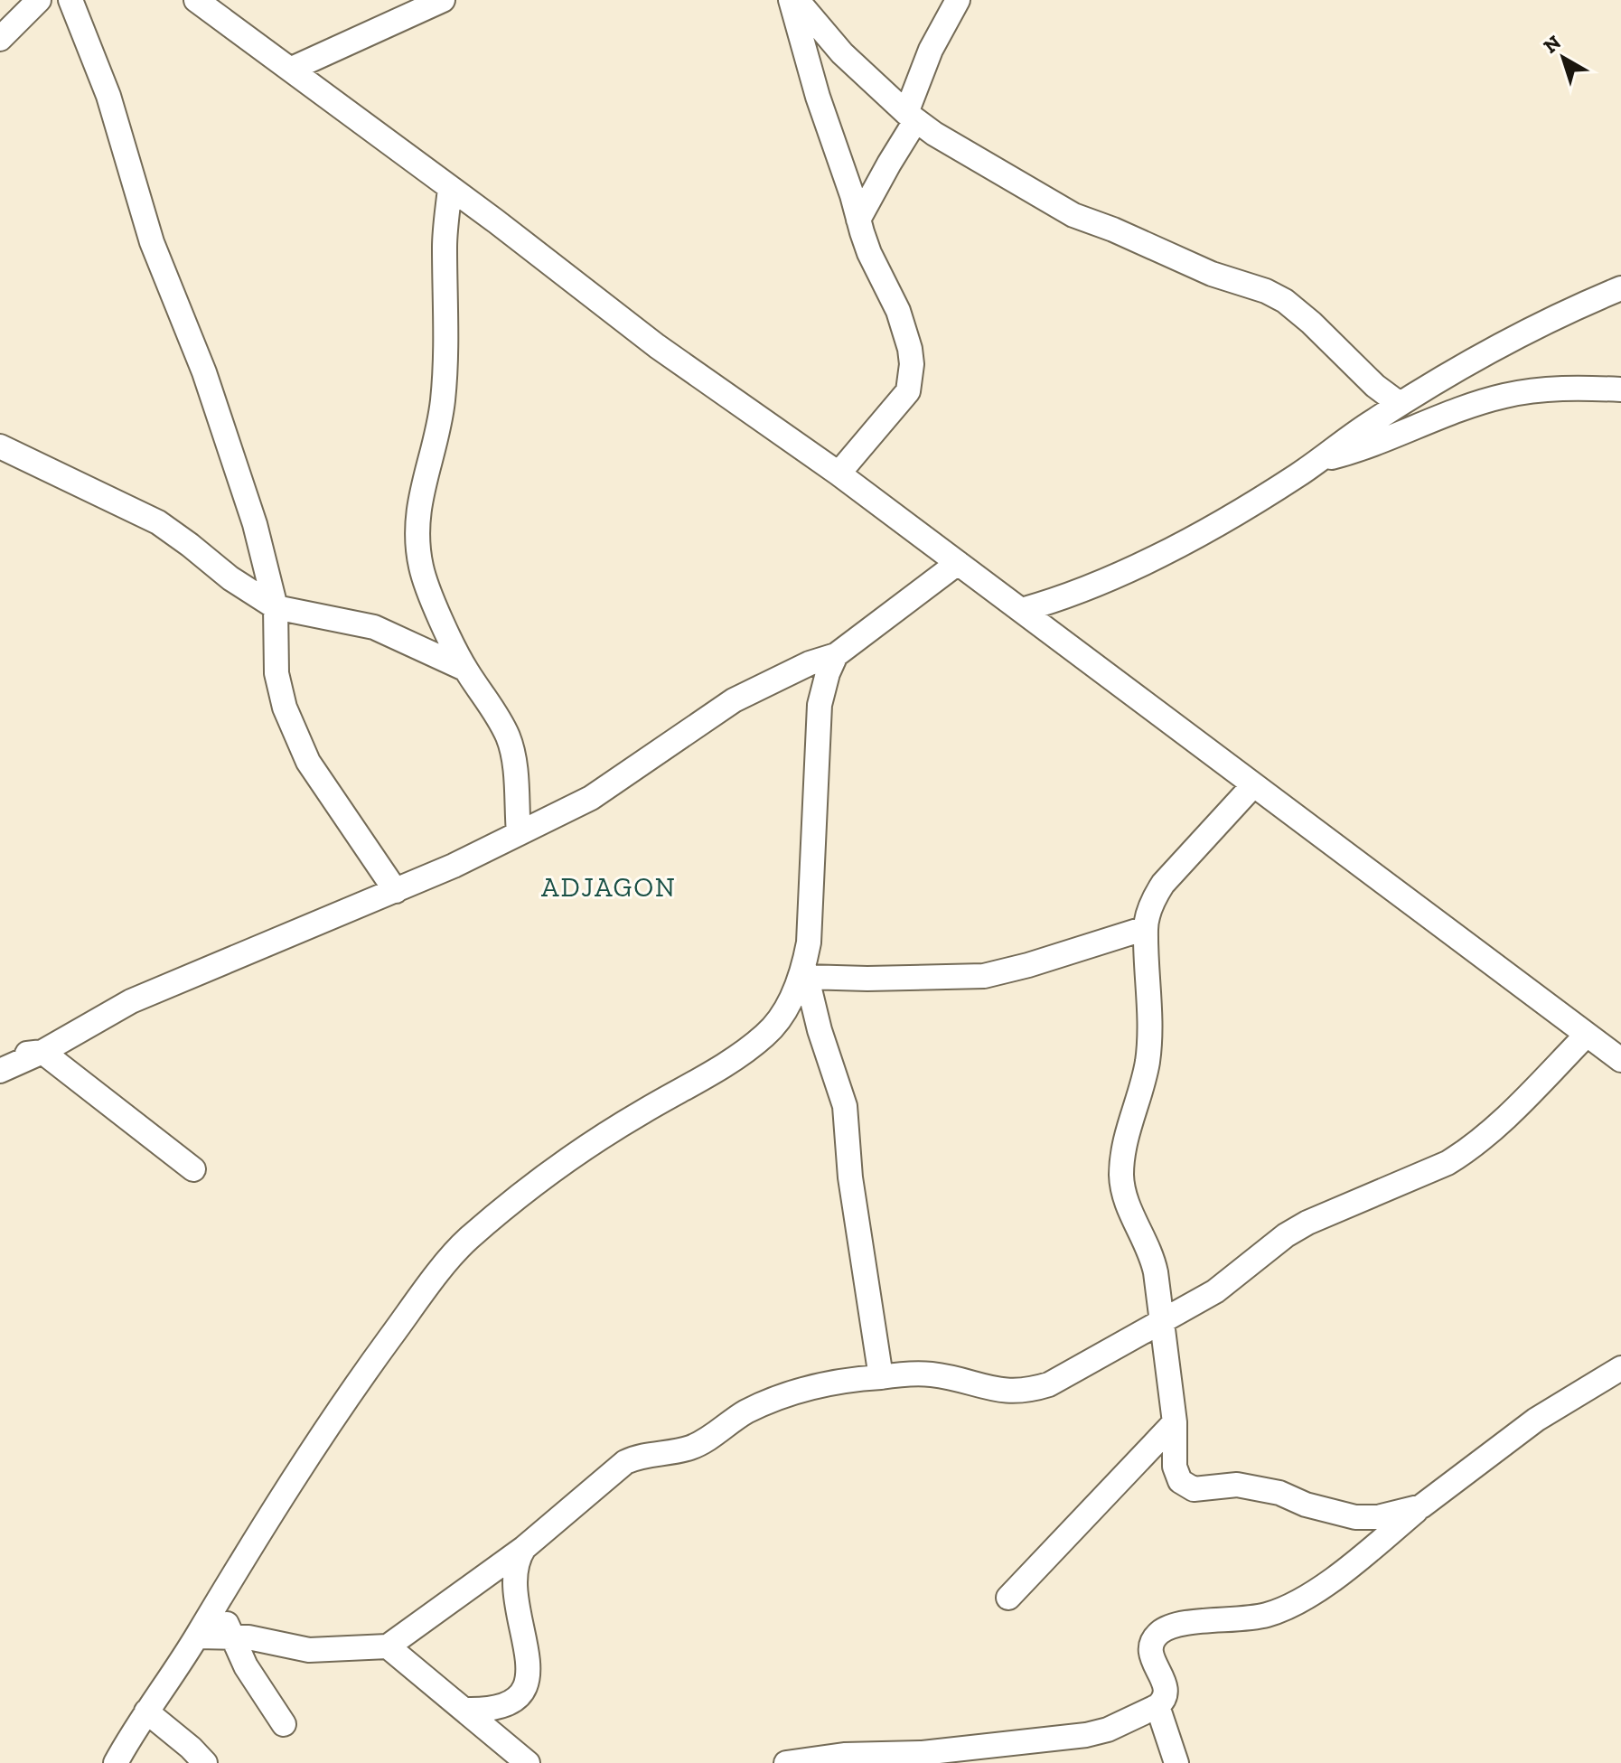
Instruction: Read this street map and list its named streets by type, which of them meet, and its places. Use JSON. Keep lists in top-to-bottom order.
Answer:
{
  "districts": ["ADJAGON"],
  "north": "top left"
}
